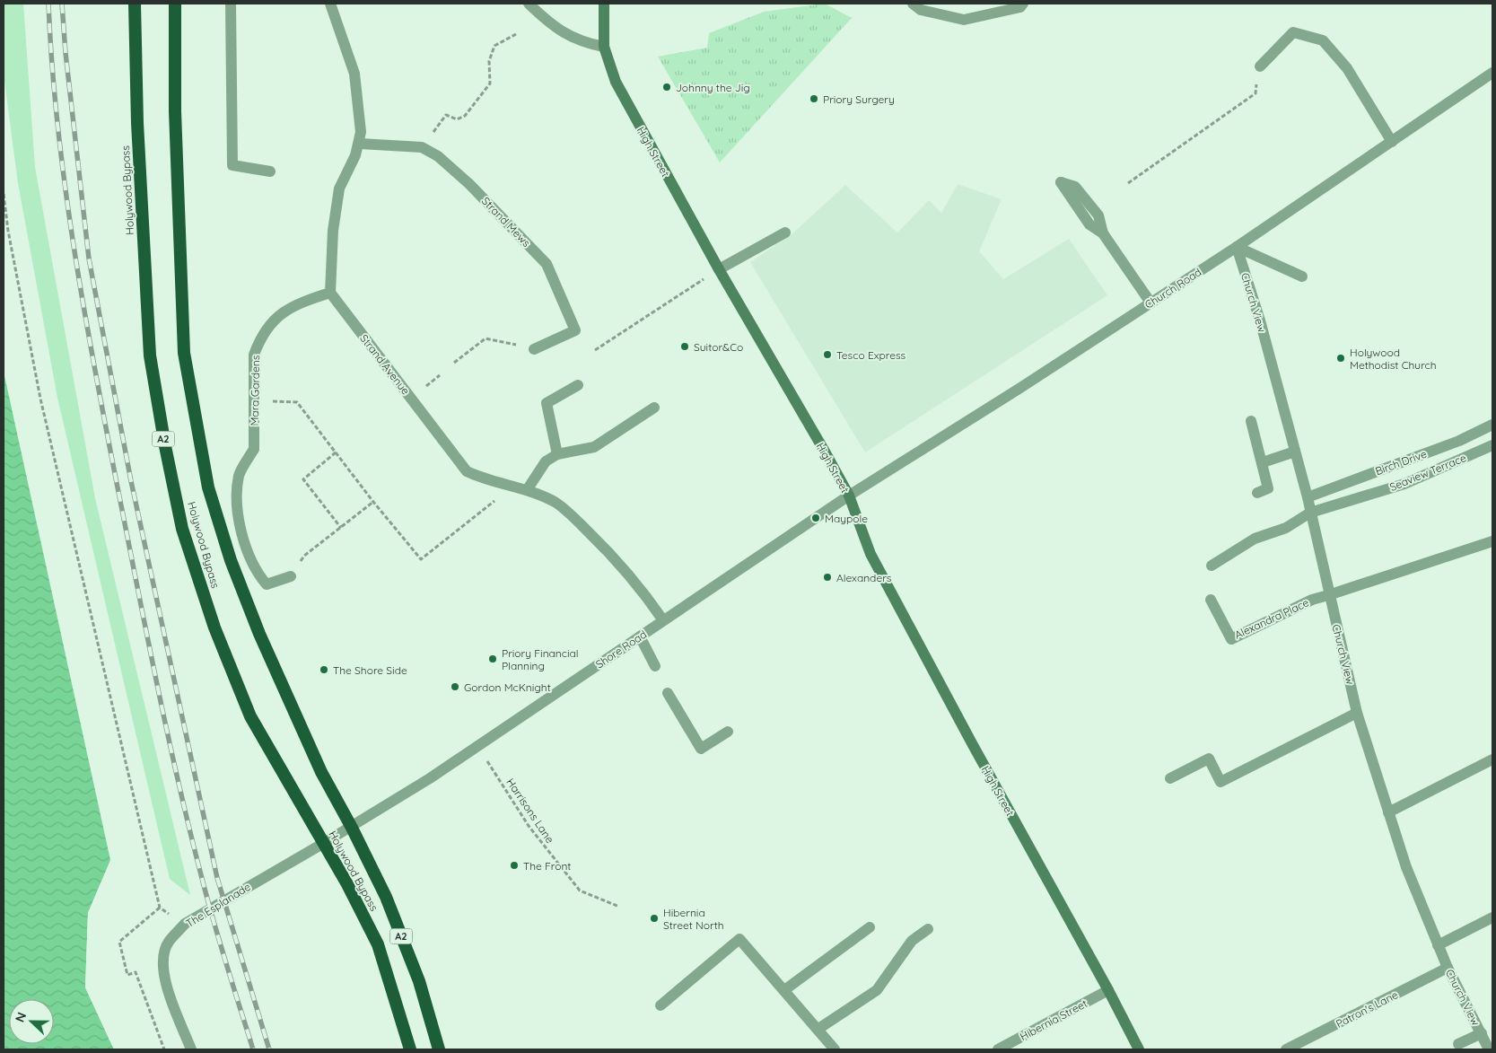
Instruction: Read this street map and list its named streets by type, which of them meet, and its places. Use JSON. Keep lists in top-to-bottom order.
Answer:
{
  "streets": {
    "highway": ["Holywood Bypass", "A2"],
    "main road": ["High Street"],
    "street": [
      "Strand Mews",
      "Church Road",
      "Church View",
      "Strand Avenue",
      "Mara Gardens",
      "Birch Drive",
      "Seaview Terrace",
      "Alexandra Place",
      "Shore Road",
      "The Esplanade",
      "Patron's Lane",
      "Hibernia Street"
    ],
    "path": ["Harrisons Lane"]
  },
  "crossings": [
    ["High Street", "Church Road"],
    ["High Street", "Shore Road"],
    ["High Street", "Hibernia Street"],
    ["Holywood Bypass", "Shore Road"],
    ["Holywood Bypass", "The Esplanade"],
    ["Church Road", "Church View"],
    ["Church Road", "Shore Road"],
    ["Church View", "Birch Drive"],
    ["Church View", "Seaview Terrace"],
    ["Church View", "Alexandra Place"],
    ["Church View", "Patron's Lane"],
    ["Strand Avenue", "Mara Gardens"],
    ["Strand Avenue", "Shore Road"],
    ["Shore Road", "Harrisons Lane"],
    ["Shore Road", "The Esplanade"]
  ],
  "places": [
    "Johnny the Jig",
    "Priory Surgery",
    "Suitor&Co",
    "Tesco Express",
    "Holywood Methodist Church",
    "Maypole",
    "Alexanders",
    "Priory Financial Planning",
    "The Shore Side",
    "Gordon McKnight",
    "The Front",
    "Hibernia Street North"
  ],
  "north": "left"
}
